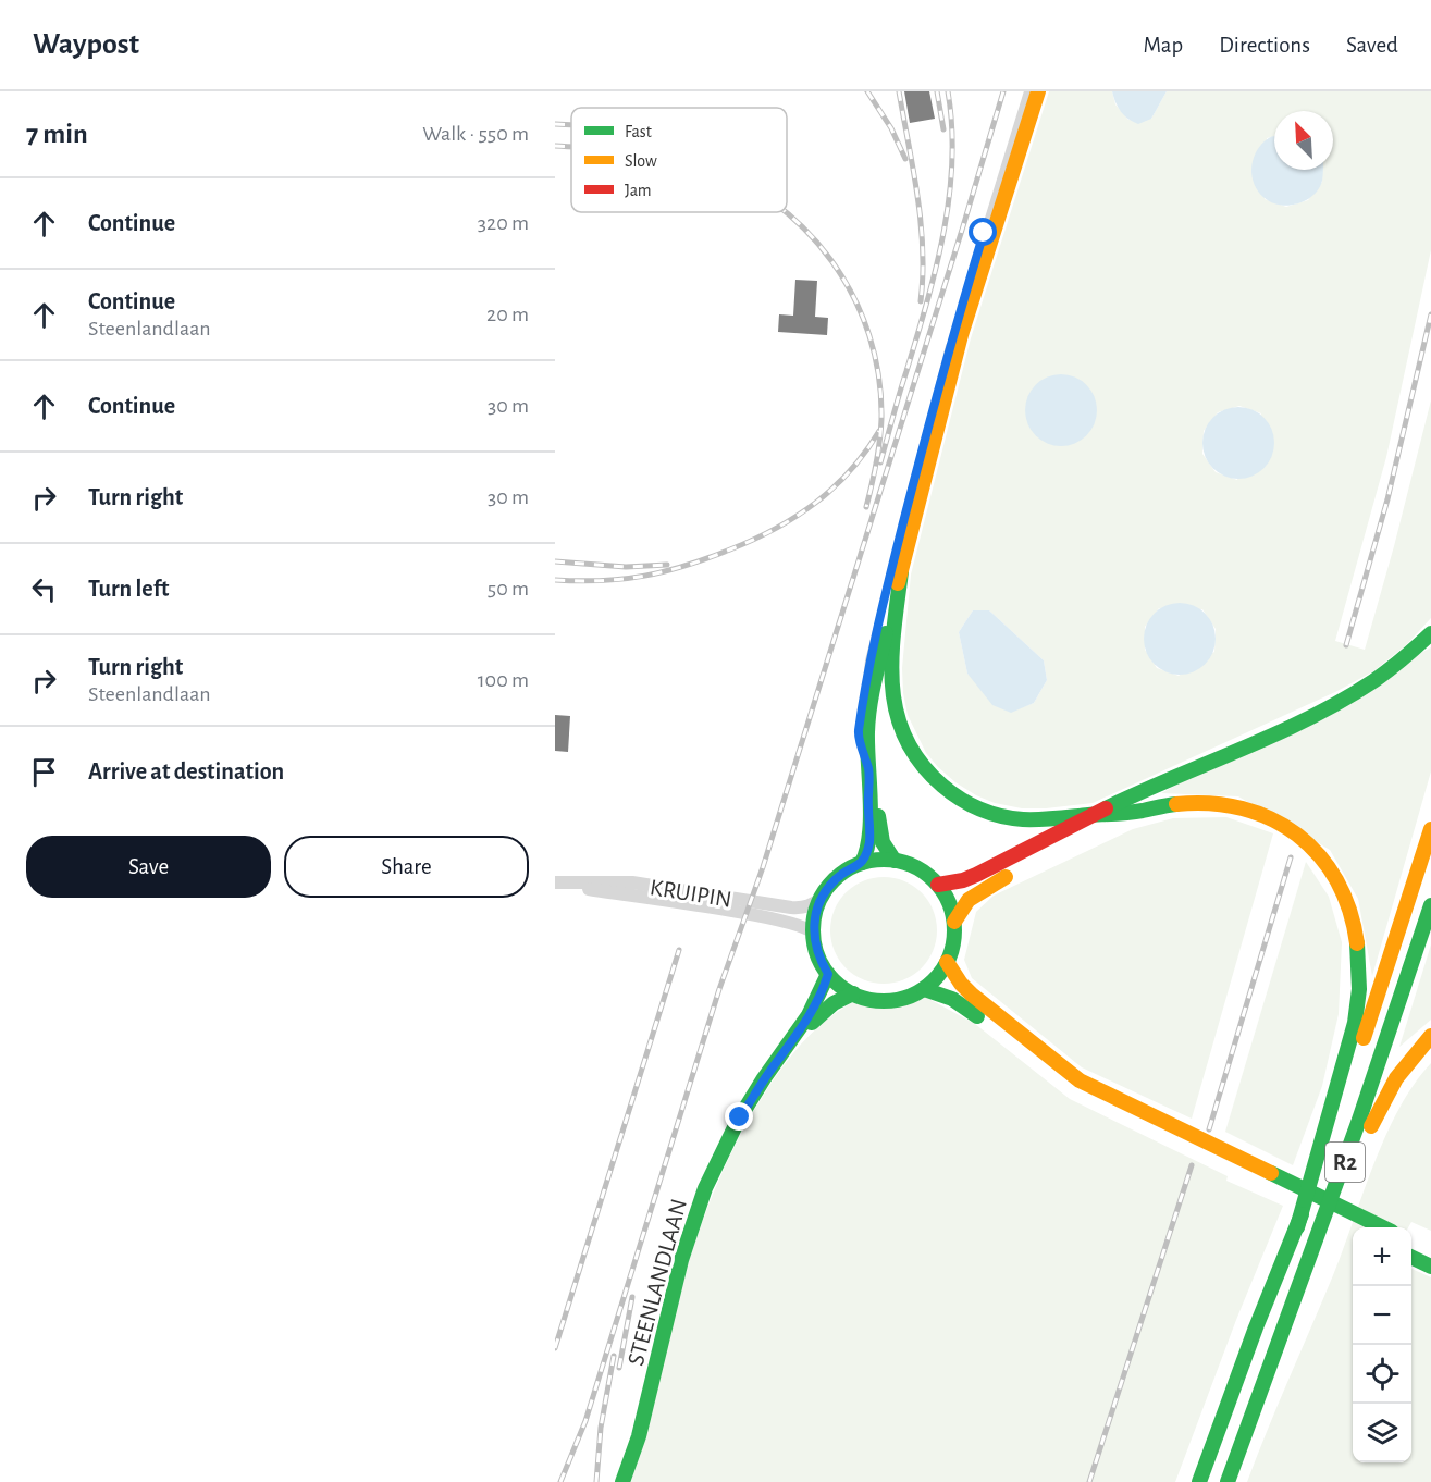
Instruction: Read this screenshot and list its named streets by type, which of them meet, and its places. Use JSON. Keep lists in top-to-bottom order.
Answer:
{
  "streets": {
    "main road": ["R2", "STEENLANDLAAN"],
    "street": ["KRUIPIN"]
  },
  "legend": ["Fast", "Slow", "Jam"],
  "north": "top left",
  "page": {
    "header": "Waypost",
    "nav": ["Map", "Directions", "Saved"],
    "heading": ["7 min", "Walk · 550 m"],
    "list": [
      ["Continue", "320 m"],
      ["Continue", "Steenlandlaan", "20 m"],
      ["Continue", "30 m"],
      ["Turn right", "30 m"],
      ["Turn left", "50 m"],
      ["Turn right", "Steenlandlaan", "100 m"],
      "Arrive at destination"
    ],
    "buttons": ["Save", "Share"],
    "map_buttons": ["+", "−"]
  }
}
